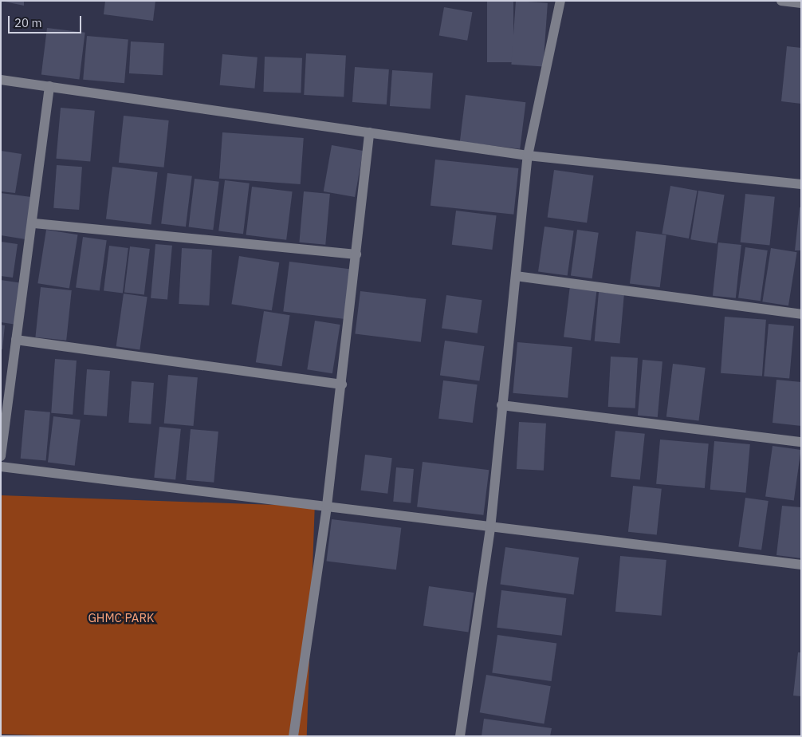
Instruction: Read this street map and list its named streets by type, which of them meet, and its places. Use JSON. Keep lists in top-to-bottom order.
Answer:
{
  "parks": ["GHMC PARK"],
  "scale_bar": "20 m"
}
